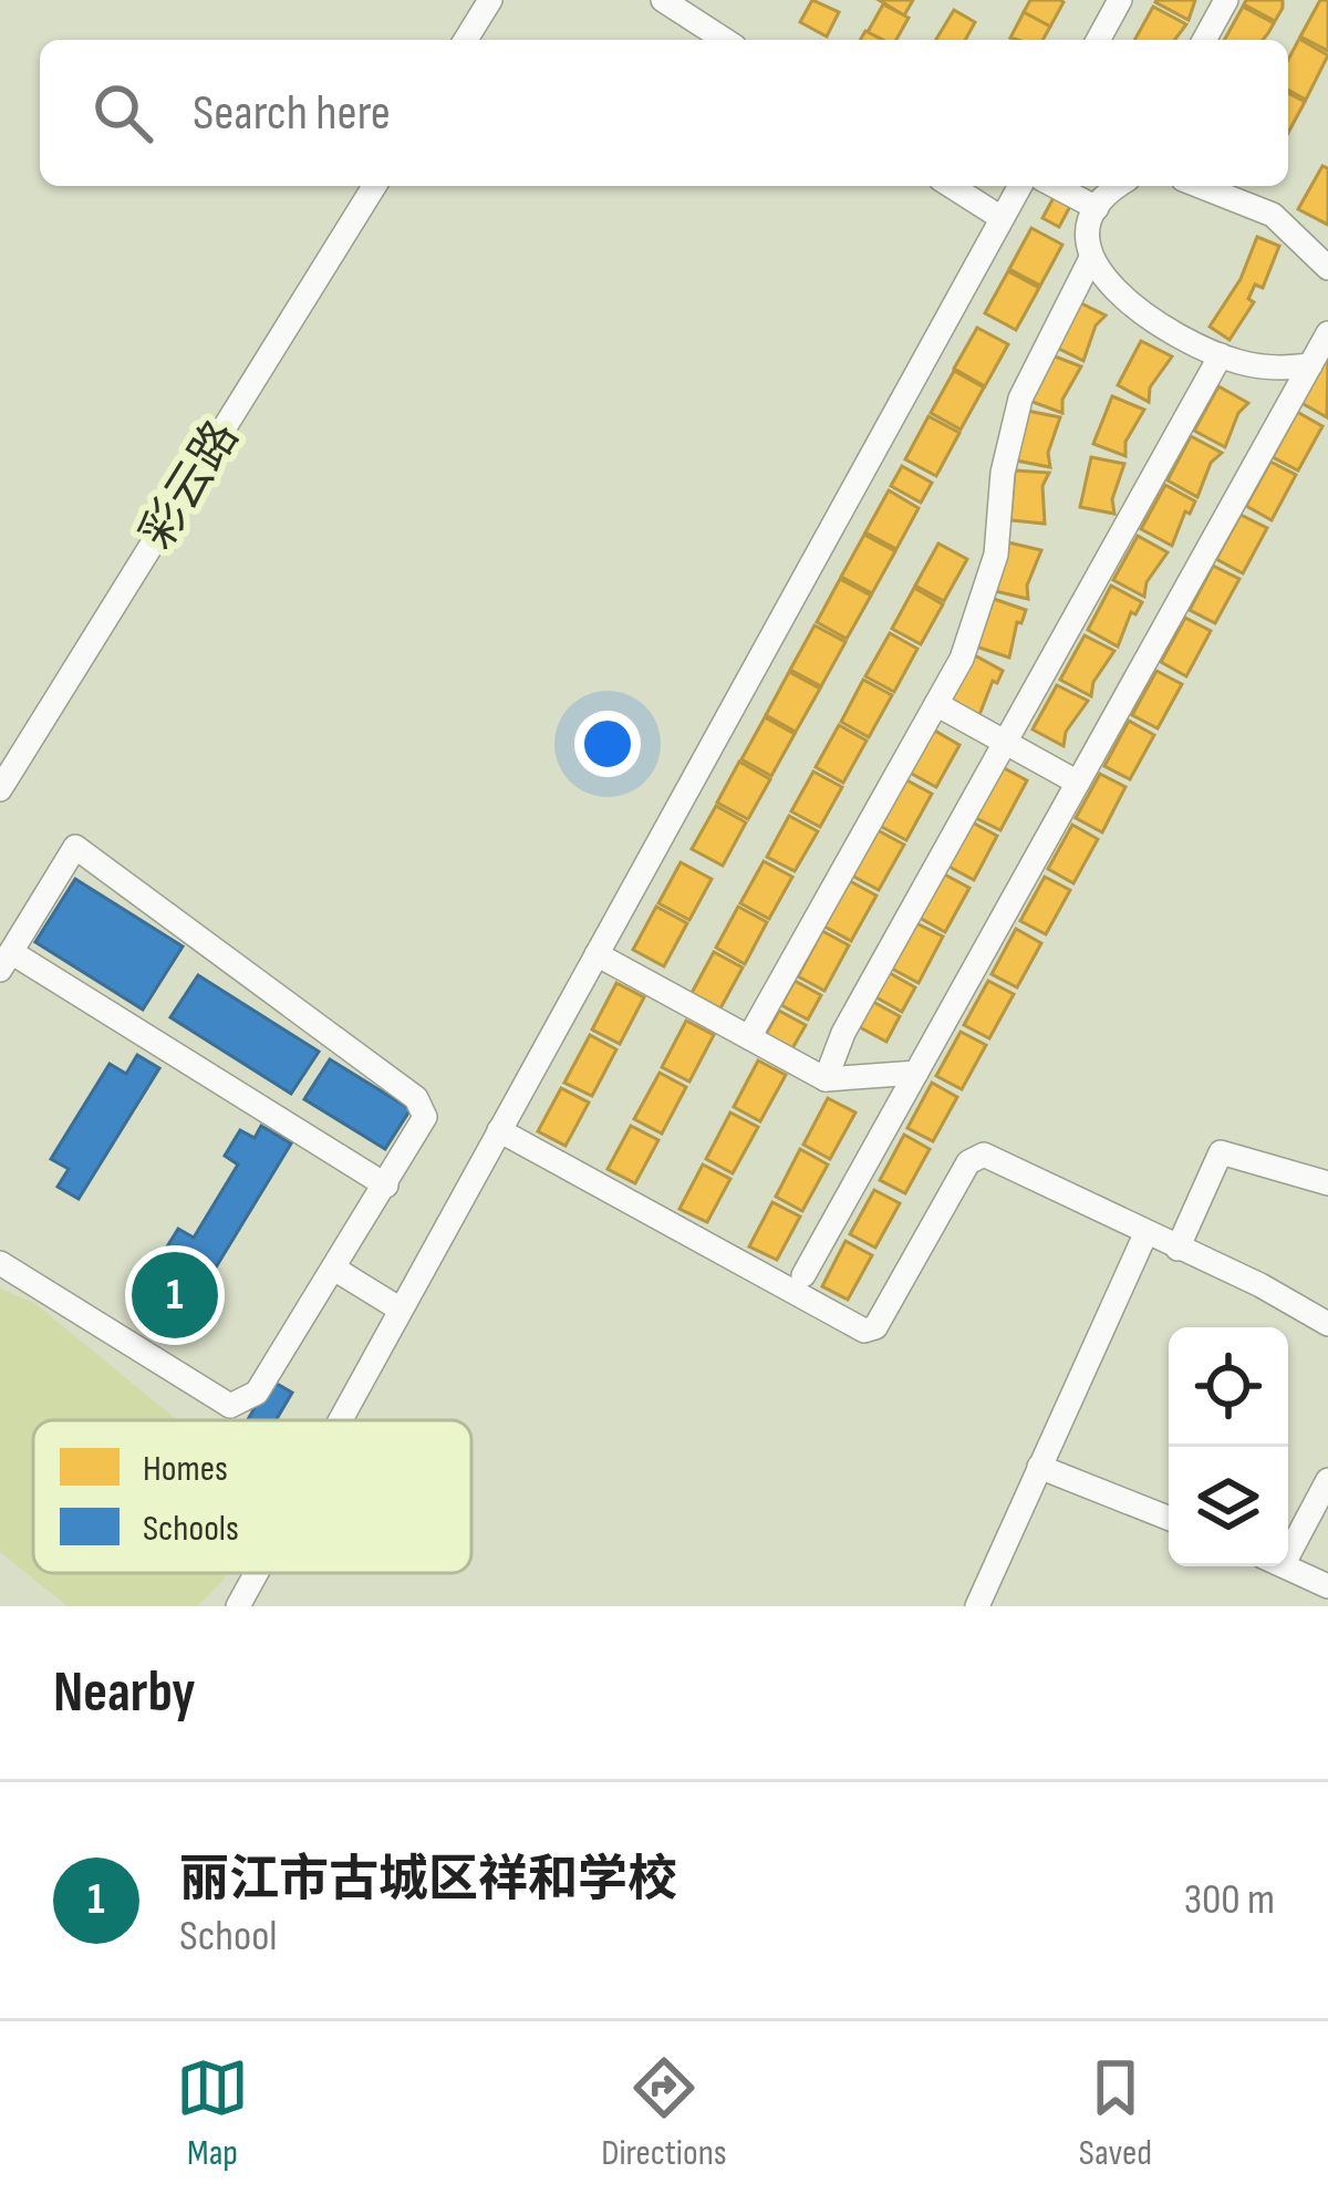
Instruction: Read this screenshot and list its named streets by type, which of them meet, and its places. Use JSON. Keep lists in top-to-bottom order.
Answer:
{
  "streets": {
    "street": ["彩云路"]
  },
  "legend": ["Homes", "Schools"],
  "page": {
    "search": "Search here",
    "pins": "1",
    "heading": "Nearby",
    "list": [
      {
        "mark": "1",
        "name": "丽江市古城区祥和学校",
        "note": "School",
        "value": "300 m"
      }
    ],
    "nav": ["Map", "Directions", "Saved"]
  }
}
